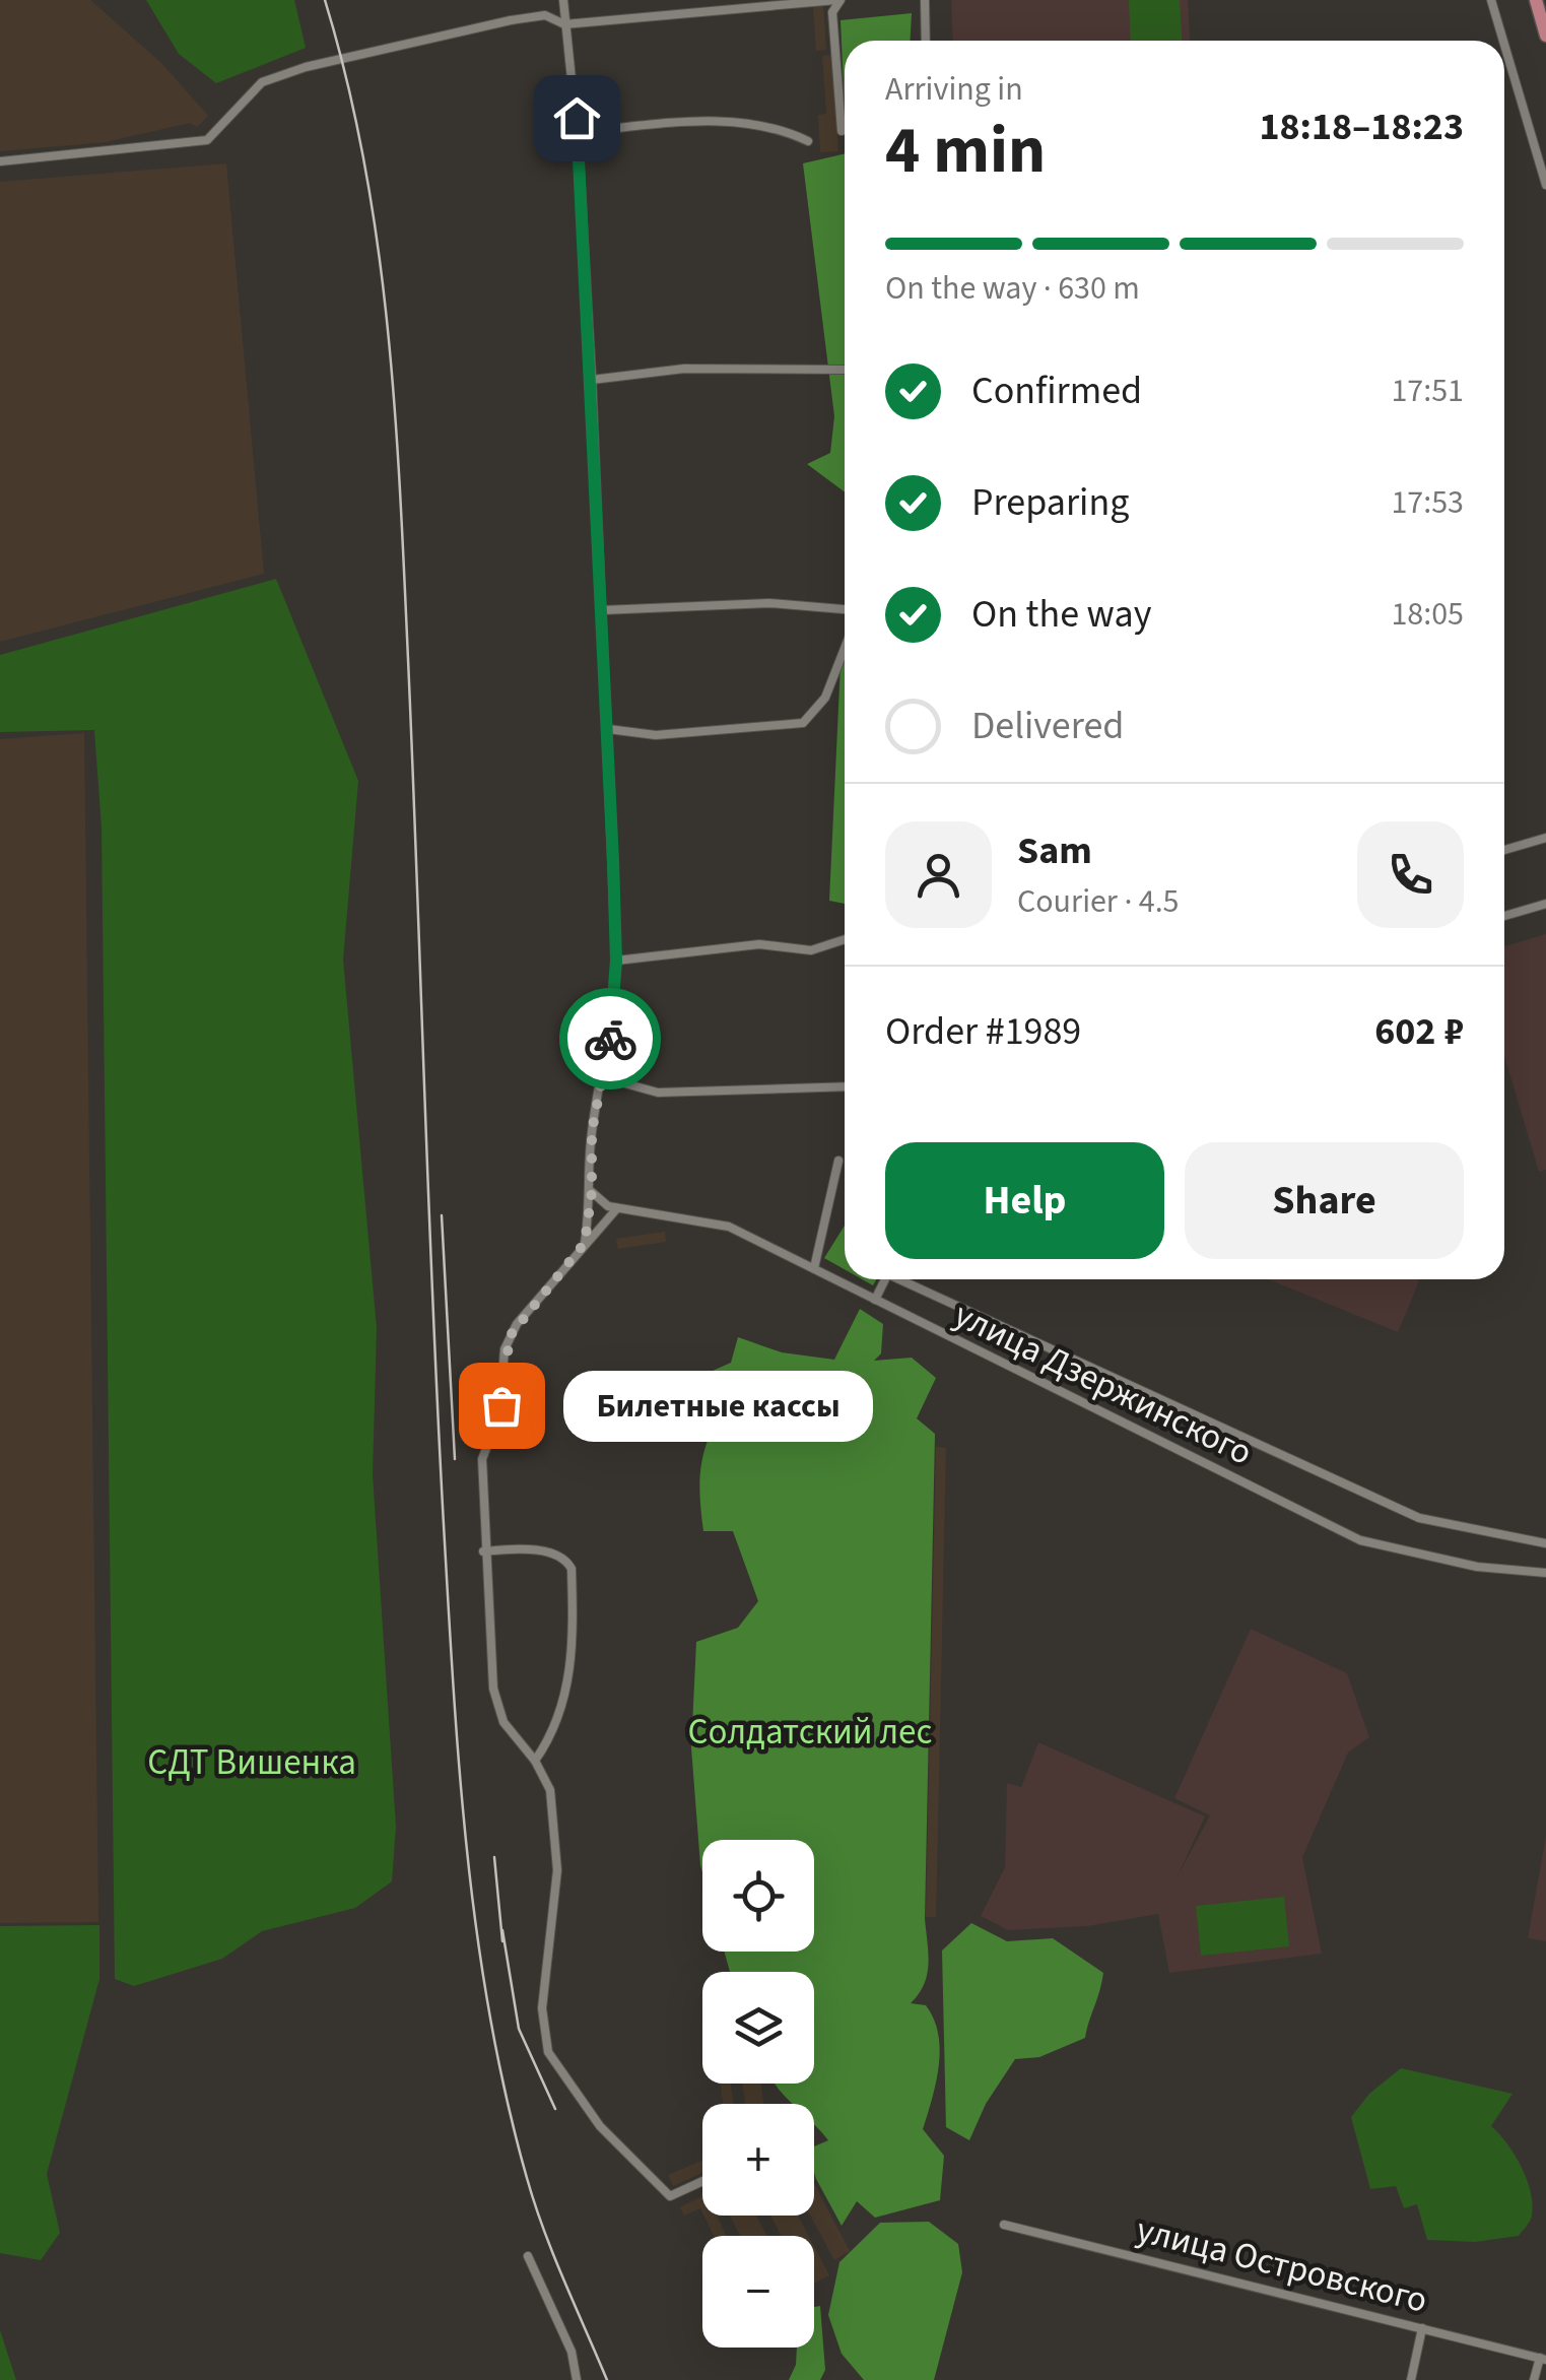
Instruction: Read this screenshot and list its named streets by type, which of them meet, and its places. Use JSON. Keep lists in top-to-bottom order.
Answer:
{
  "streets": {
    "street": ["улица Дзержинского", "улица Островского"]
  },
  "parks": ["Солдатский лес", "СДТ Вишенка"],
  "places": ["Билетные кассы"],
  "page": {
    "heading": ["4 min", "Arriving in", "18:18–18:23"],
    "panel": [
      "Sam",
      "Courier · 4.5",
      "Order #1989",
      "602 ₽"
    ],
    "bar": "On the way · 630 m",
    "list": [
      ["Confirmed", "17:51"],
      ["Preparing", "17:53"],
      ["On the way", "18:05"],
      "Delivered"
    ],
    "buttons": ["Help", "Share"],
    "bubble": "Билетные кассы",
    "map_buttons": ["+", "−"]
  }
}
